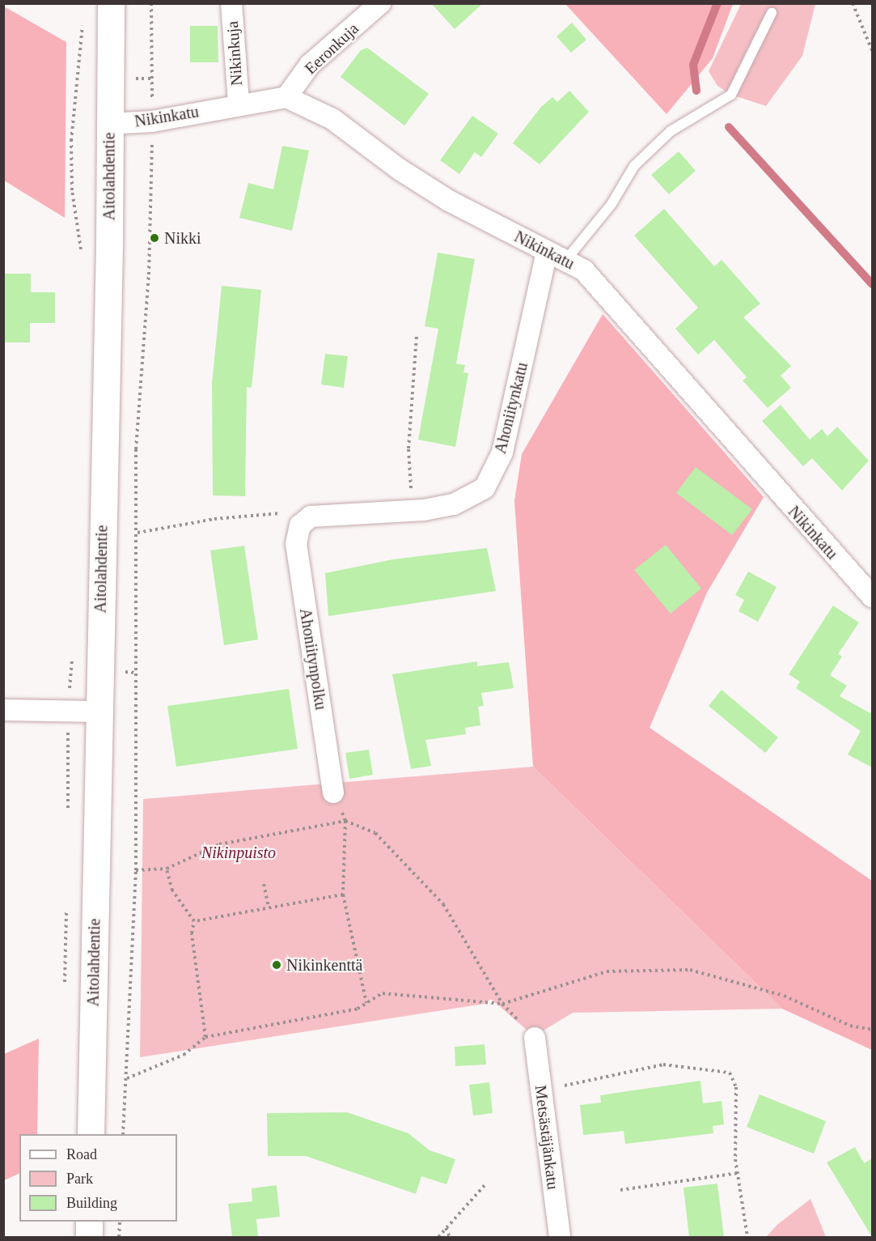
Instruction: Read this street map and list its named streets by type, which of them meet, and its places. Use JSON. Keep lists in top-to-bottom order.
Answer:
{
  "streets": {
    "main road": ["Aitolahdentie"],
    "street": [
      "Eeronkuja",
      "Nikinkuja",
      "Nikinkatu",
      "Ahoniitynkatu",
      "Ahoniitynpolku",
      "Metsästäjänkatu"
    ]
  },
  "crossings": [
    ["Eeronkuja", "Nikinkatu"],
    ["Nikinkuja", "Nikinkatu"],
    ["Nikinkatu", "Aitolahdentie"],
    ["Nikinkatu", "Ahoniitynkatu"],
    ["Ahoniitynkatu", "Ahoniitynpolku"]
  ],
  "parks": ["Nikinpuisto"],
  "places": ["Nikki", "Nikinkenttä"],
  "legend": ["Road", "Park", "Building"]
}
